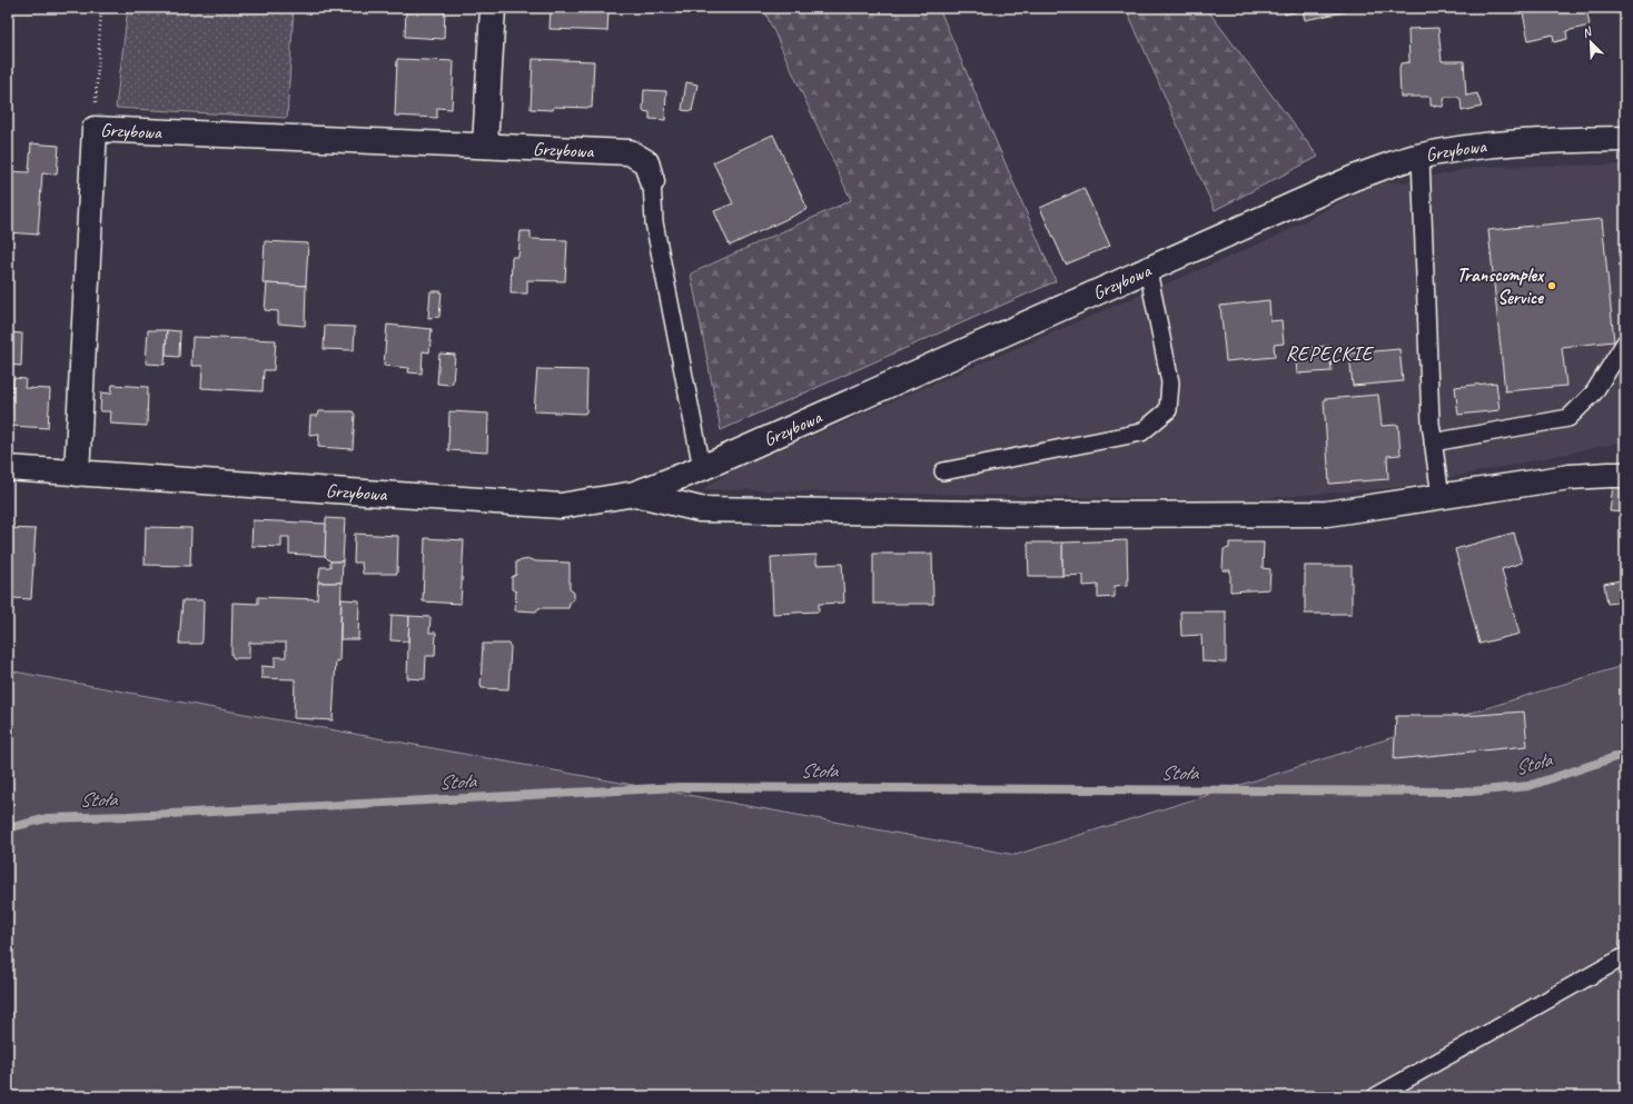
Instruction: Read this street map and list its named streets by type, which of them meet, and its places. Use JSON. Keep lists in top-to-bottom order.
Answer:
{
  "streets": {
    "street": ["Grzybowa"]
  },
  "districts": ["REPECKIE"],
  "water": ["Stoła"],
  "places": ["Transcomplex Service"],
  "north": "top left"
}
